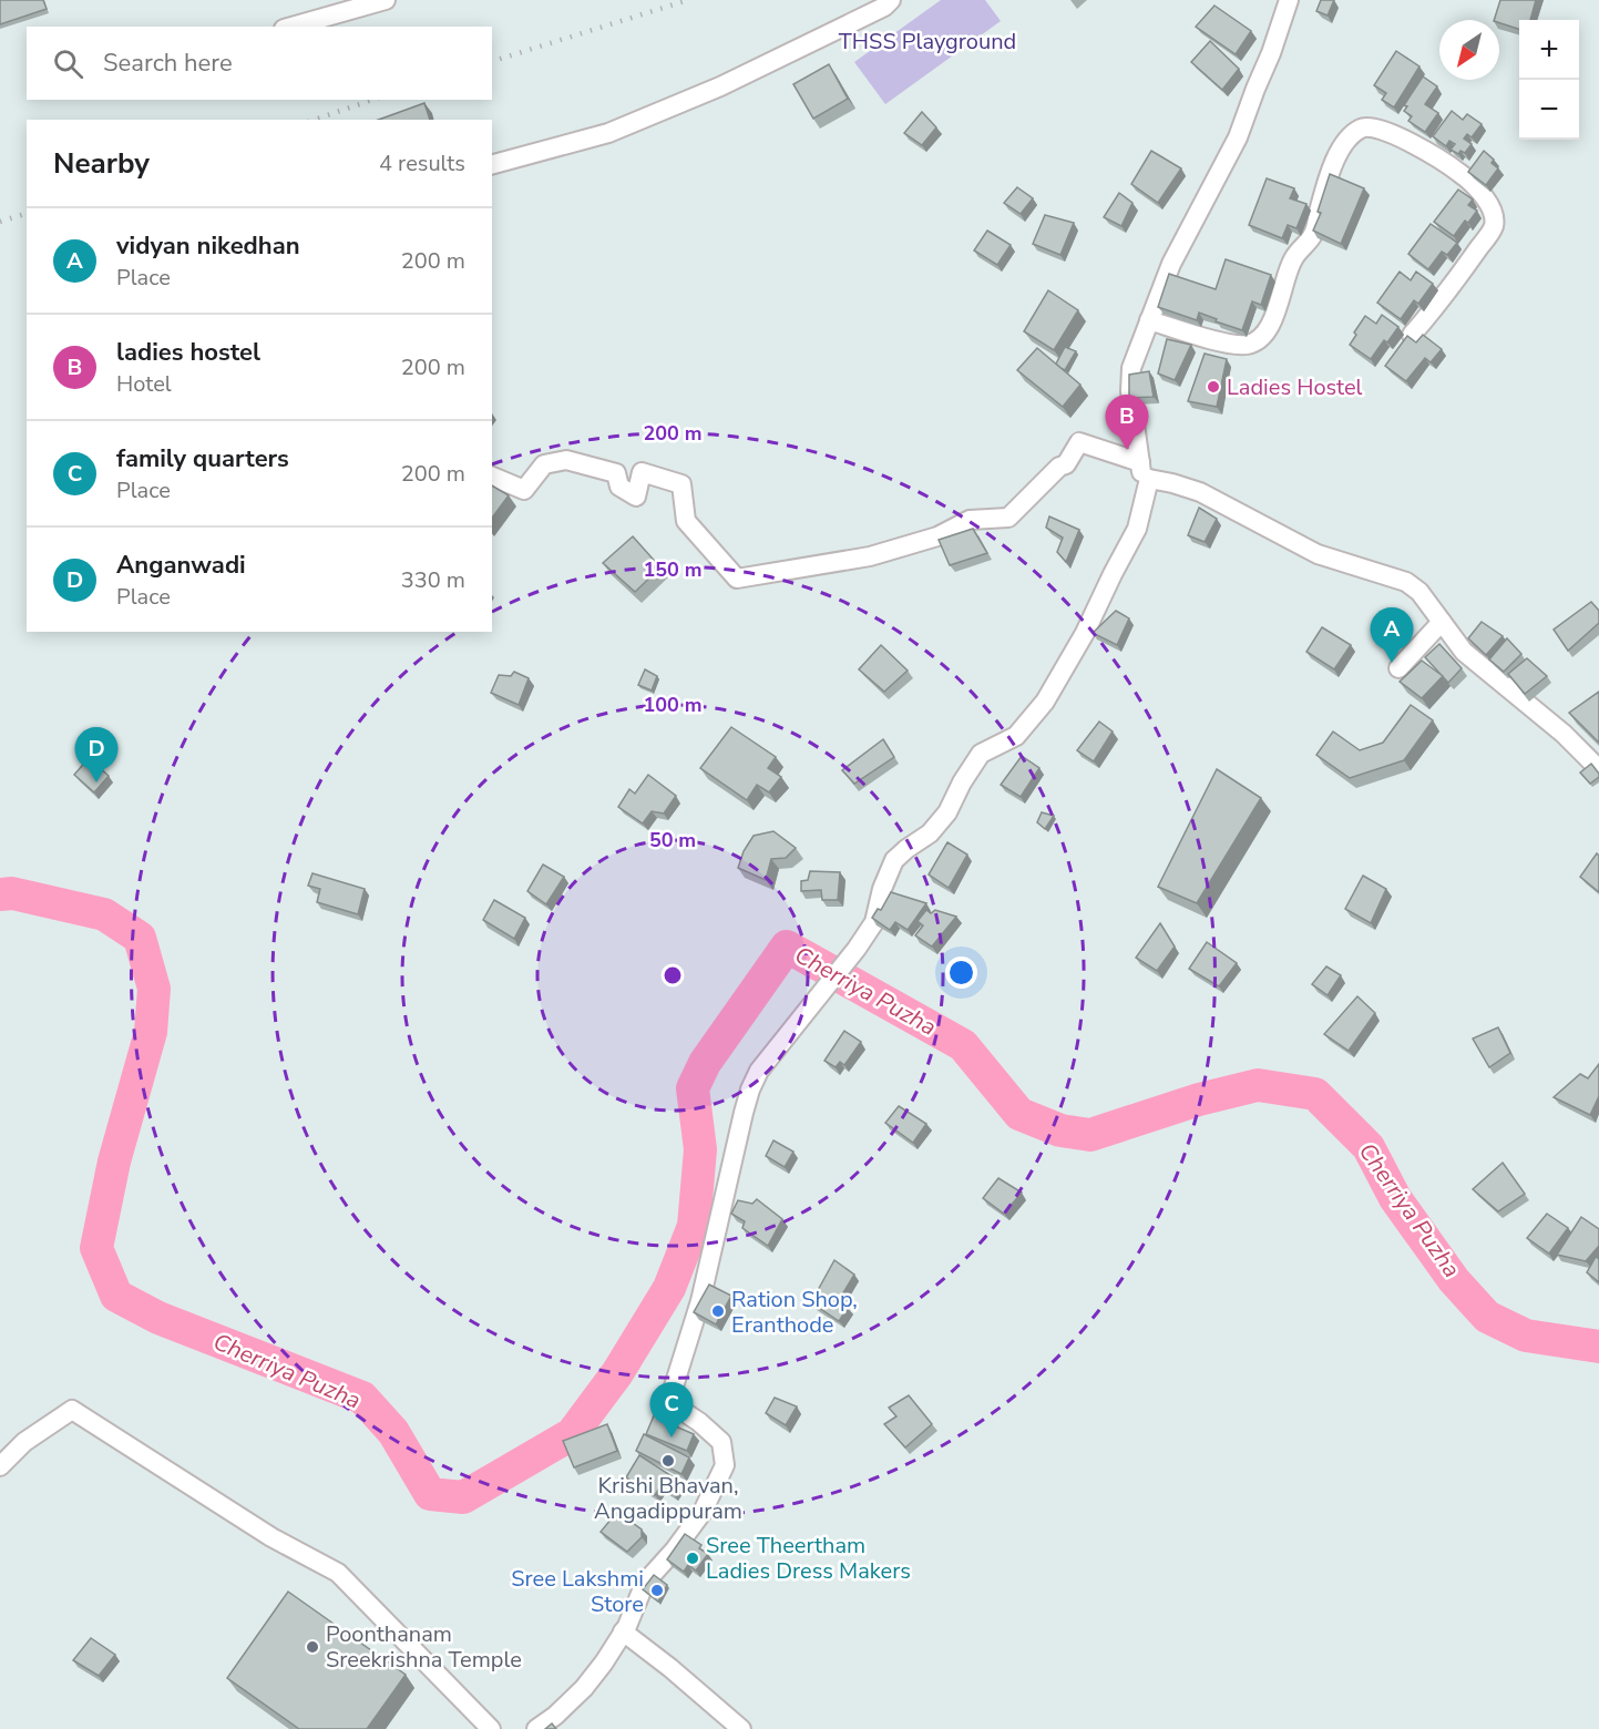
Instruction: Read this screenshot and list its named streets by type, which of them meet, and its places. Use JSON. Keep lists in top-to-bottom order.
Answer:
{
  "water": ["Cherriya Puzha"],
  "parks": ["THSS Playground"],
  "places": [
    "Ladies Hostel",
    "Ration Shop, Eranthode",
    "Krishi Bhavan, Angadippuram",
    "Sree Theertham Ladies Dress Makers",
    "Sree Lakshmi Store",
    "Poonthanam Sreekrishna Temple"
  ],
  "north": "bottom left",
  "page": {
    "map_buttons": ["+", "−"],
    "search": "Search here",
    "heading": ["Nearby", "4 results"],
    "list": [
      {
        "mark": "A",
        "name": "vidyan nikedhan",
        "note": "Place",
        "value": "200 m"
      },
      {
        "mark": "B",
        "name": "ladies hostel",
        "note": "Hotel",
        "value": "200 m"
      },
      {
        "mark": "C",
        "name": "family quarters",
        "note": "Place",
        "value": "200 m"
      },
      {
        "mark": "D",
        "name": "Anganwadi",
        "note": "Place",
        "value": "330 m"
      }
    ],
    "pins": [
      "B",
      "A",
      "D",
      "C"
    ]
  },
  "rings": [
    "200 m",
    "150 m",
    "100 m",
    "50 m"
  ]
}
